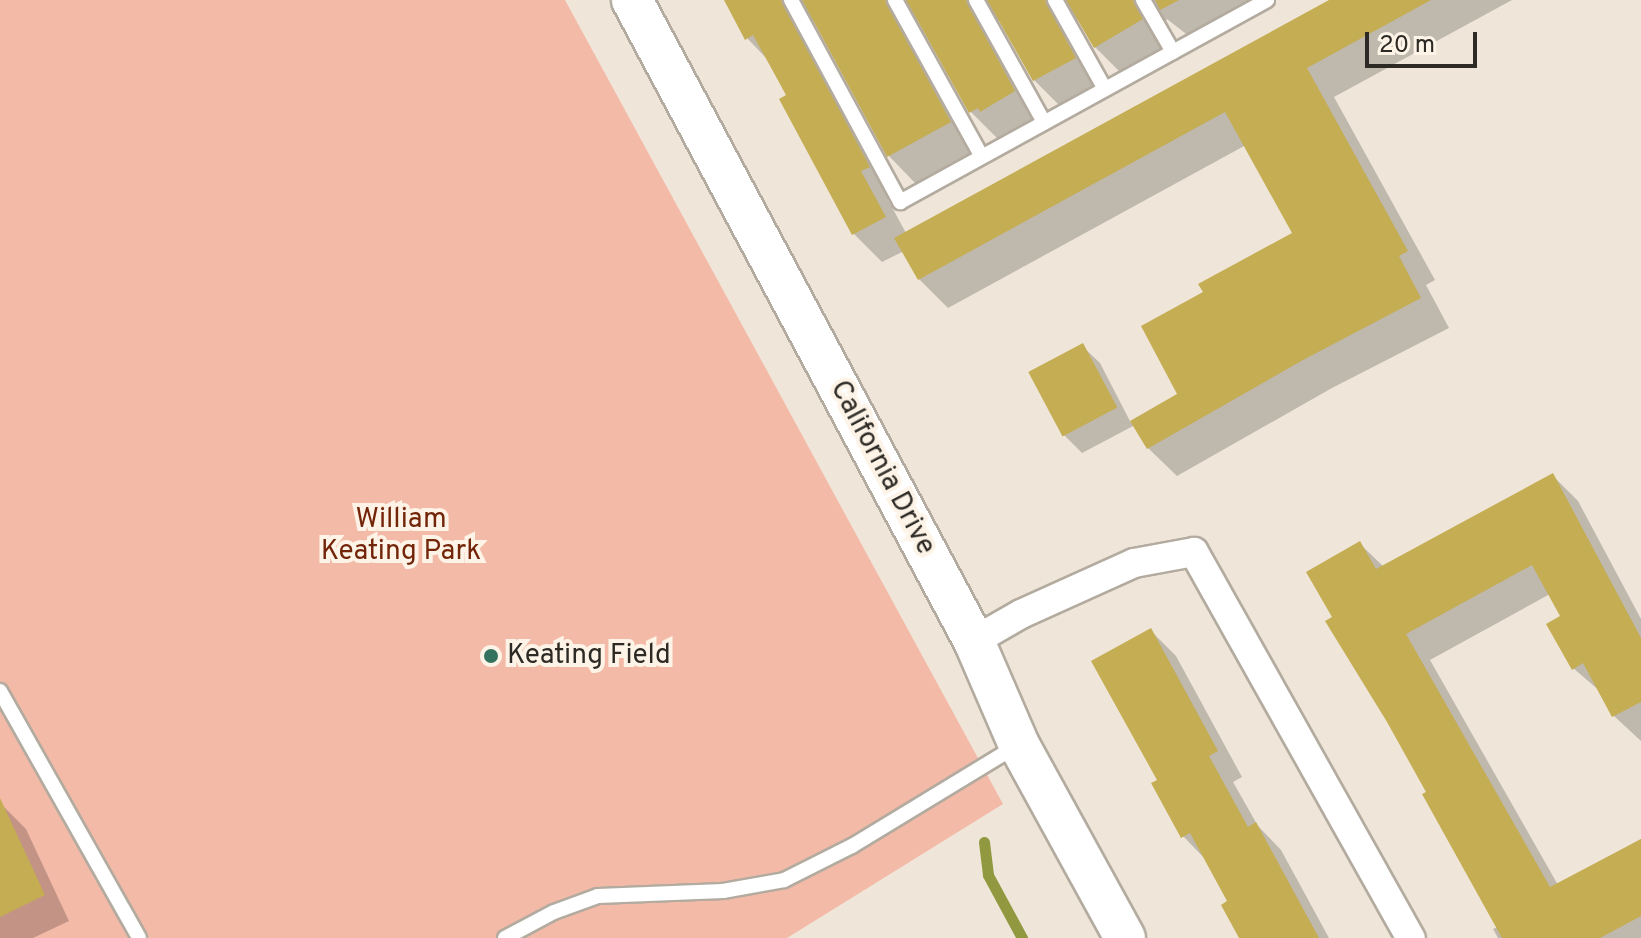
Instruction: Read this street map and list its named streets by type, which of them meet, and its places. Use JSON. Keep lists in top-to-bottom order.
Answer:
{
  "streets": {
    "street": ["California Drive"]
  },
  "parks": ["William Keating Park"],
  "places": ["Keating Field"],
  "scale_bar": "20 m"
}
